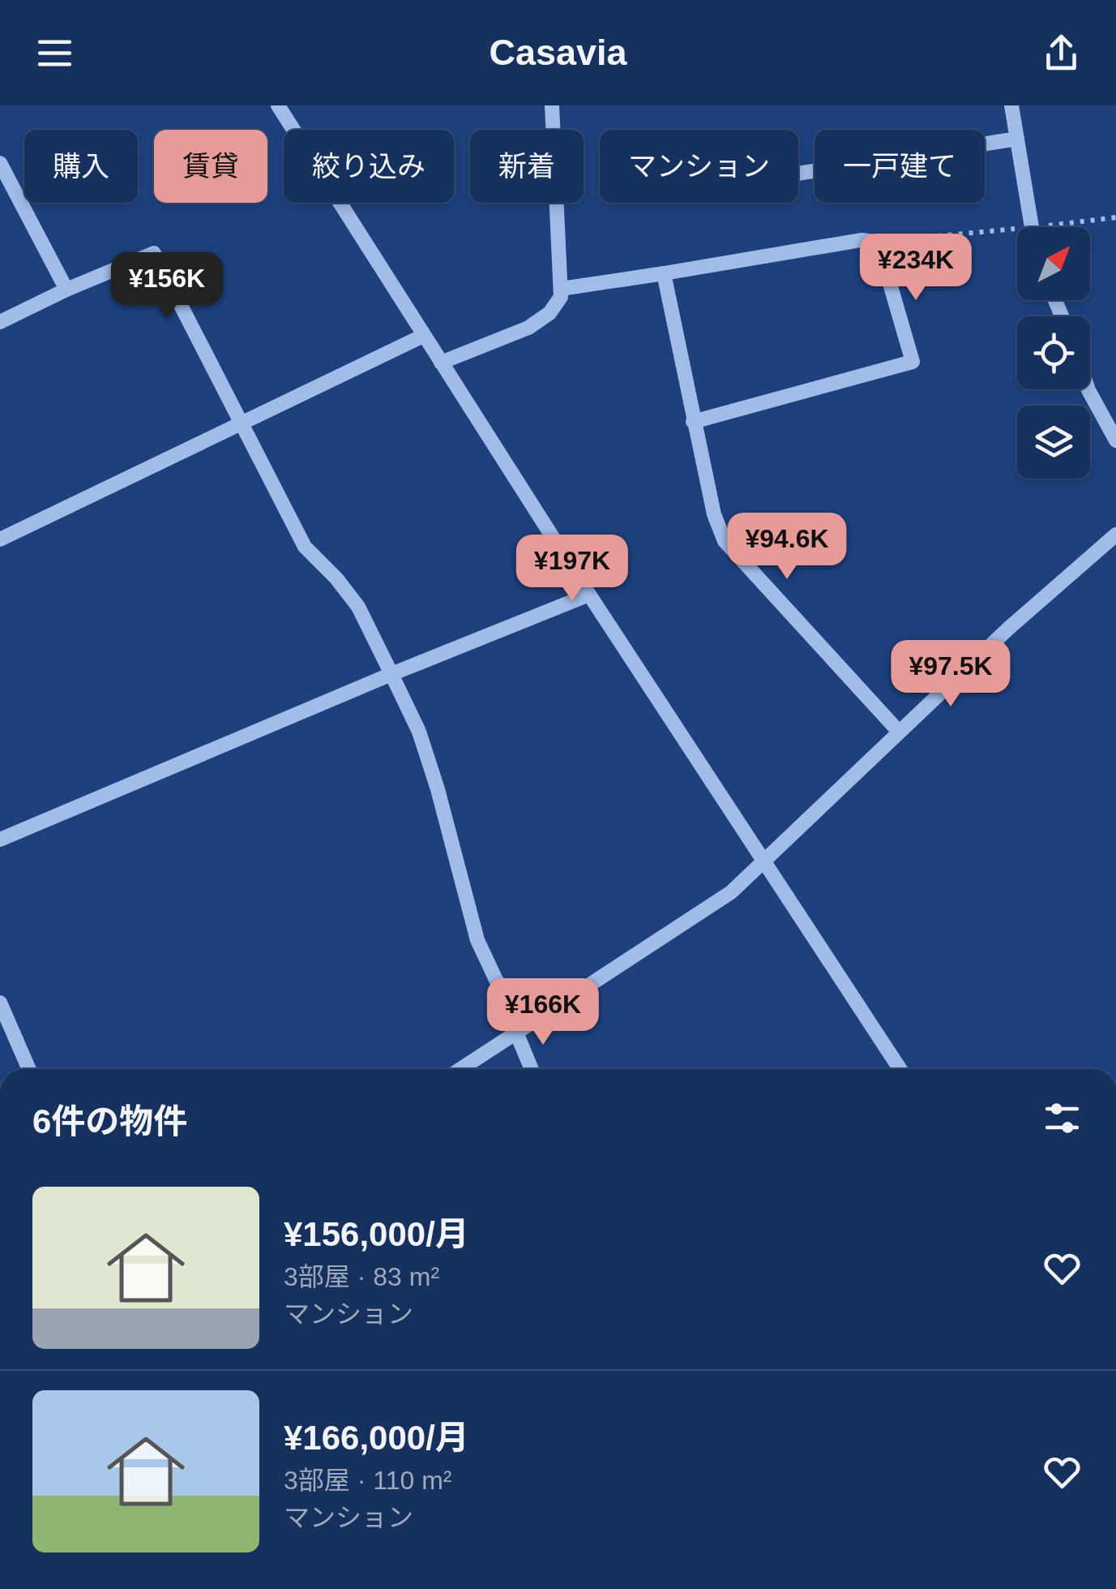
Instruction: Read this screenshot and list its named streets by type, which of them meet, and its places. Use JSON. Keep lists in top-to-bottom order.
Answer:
{
  "north": "top right",
  "page": {
    "header": "Casavia",
    "chip": [
      "購入",
      "賃貸",
      "絞り込み",
      "新着",
      "マンション",
      "一戸建て"
    ],
    "price": [
      "¥234K",
      "¥156K",
      "¥94.6K",
      "¥197K",
      "¥97.5K",
      "¥166K"
    ],
    "heading": "6件の物件",
    "list": [
      {
        "name": "¥156,000/月",
        "note": "3部屋 · 83 m² · マンション"
      },
      {
        "name": "¥166,000/月",
        "note": "3部屋 · 110 m² · マンション"
      }
    ]
  }
}
